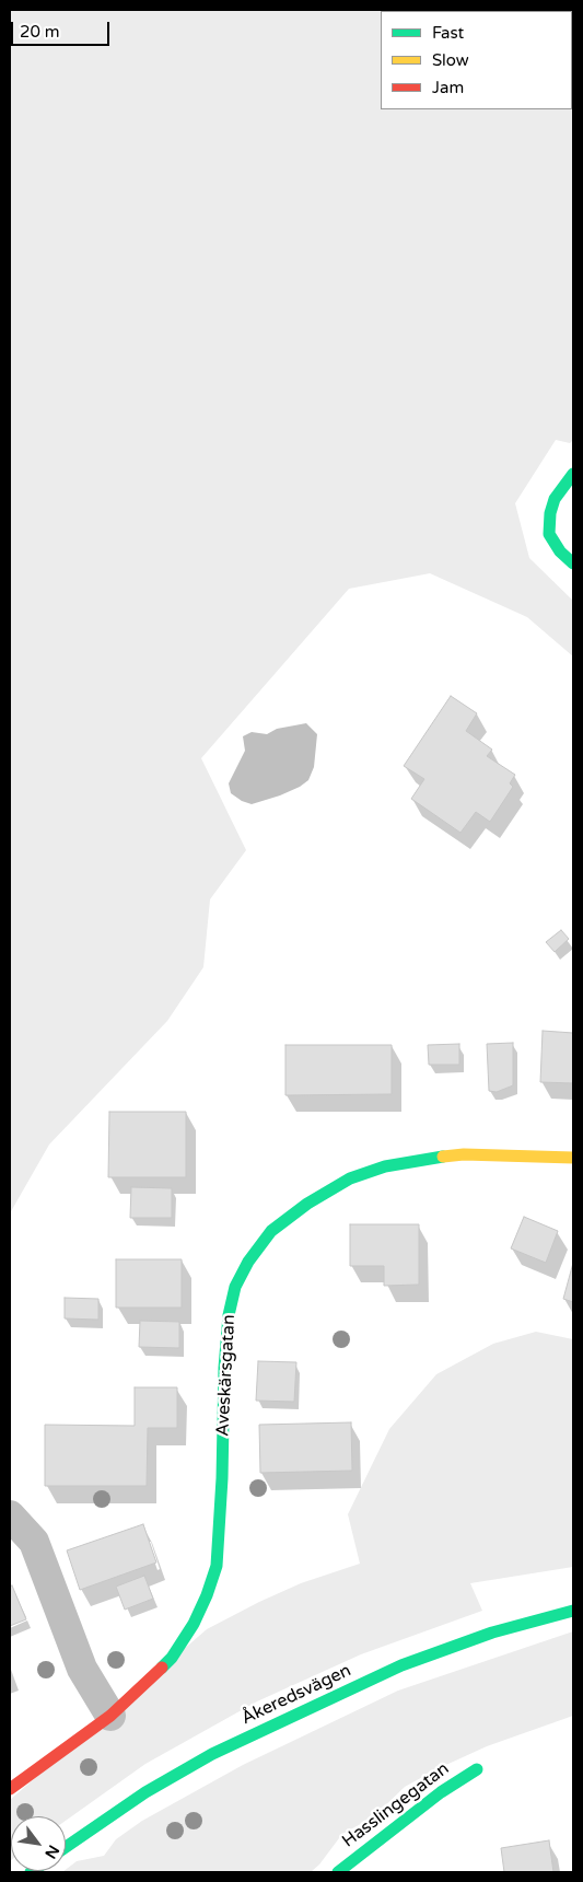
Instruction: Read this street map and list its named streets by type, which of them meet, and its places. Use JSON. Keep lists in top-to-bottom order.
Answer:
{
  "streets": {
    "street": ["Aveskärsgatan", "Åkeredsvägen", "Hasslingegatan"]
  },
  "legend": ["Fast", "Slow", "Jam"],
  "scale_bar": "20 m",
  "north": "bottom right"
}
